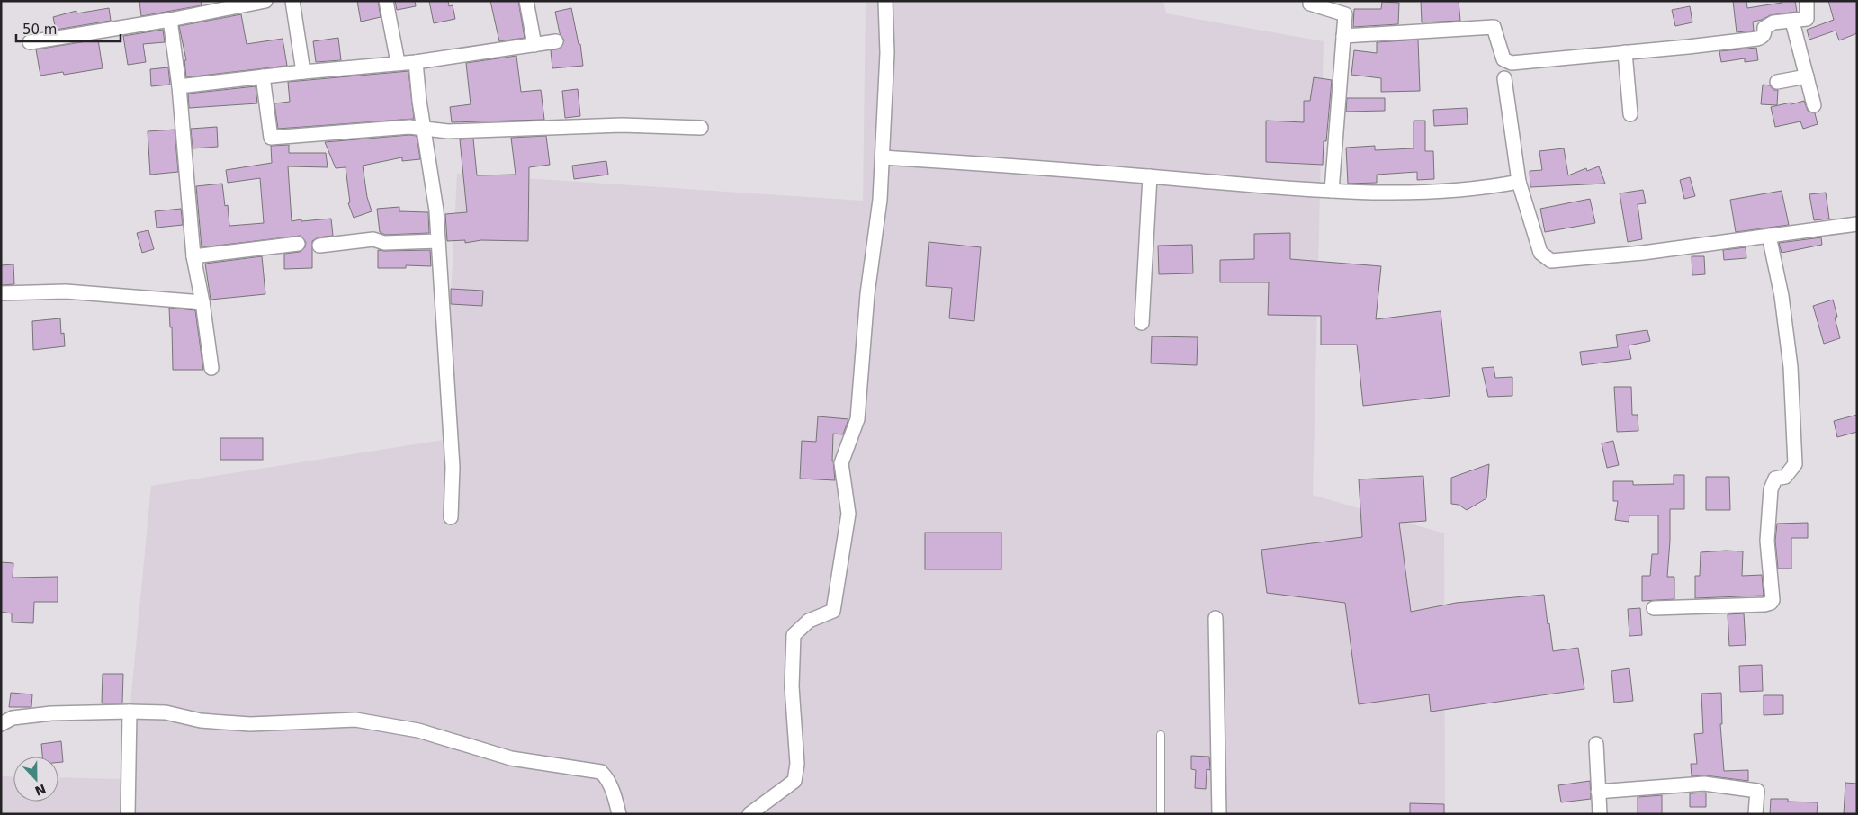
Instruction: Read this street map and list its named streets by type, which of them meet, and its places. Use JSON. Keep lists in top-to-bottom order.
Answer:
{
  "scale_bar": "50 m",
  "north": "bottom"
}
